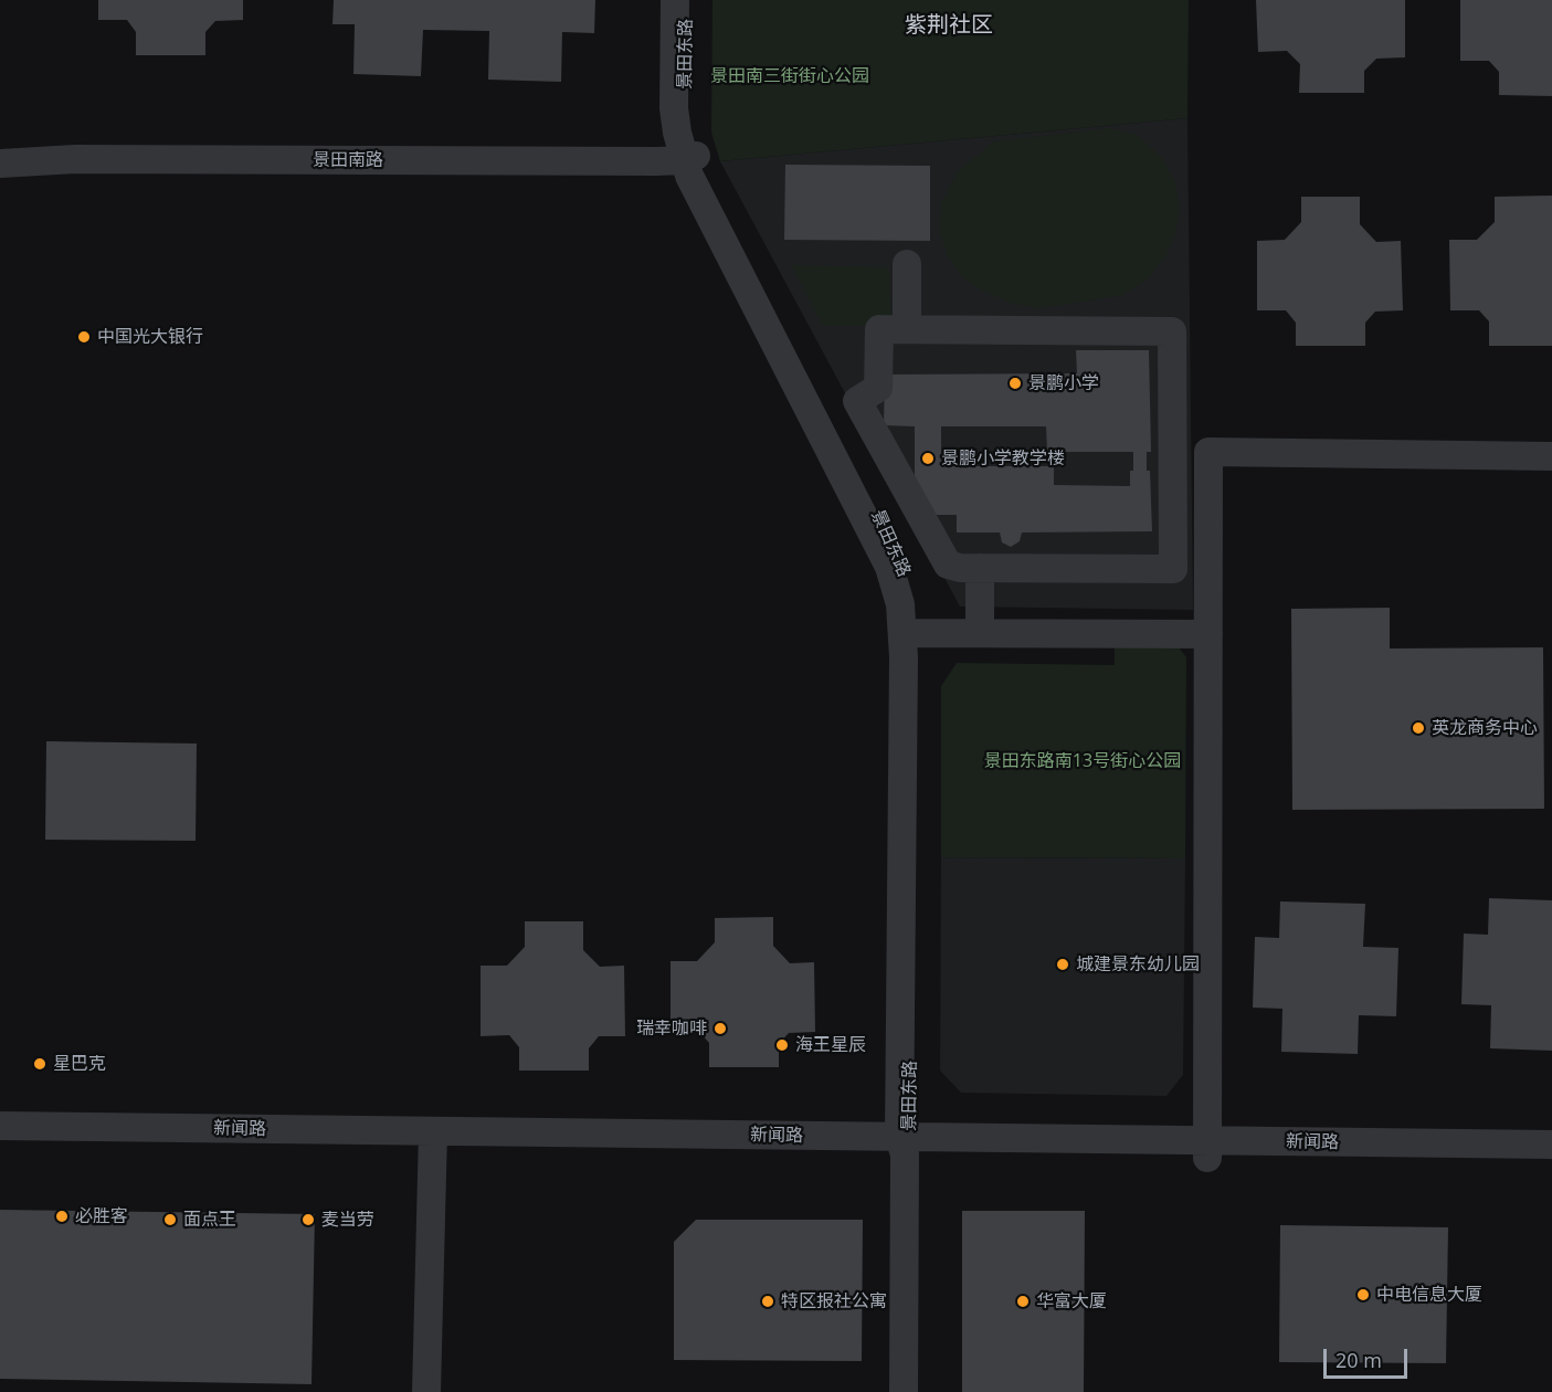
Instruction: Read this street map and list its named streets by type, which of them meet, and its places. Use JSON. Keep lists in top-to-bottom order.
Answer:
{
  "streets": {
    "street": ["景田东路", "景田南路", "新闻路"]
  },
  "crossings": [
    ["景田东路", "景田南路"],
    ["景田东路", "新闻路"]
  ],
  "districts": ["紫荆社区"],
  "parks": ["景田南三街街心公园", "景田东路南13号街心公园"],
  "places": [
    "中国光大银行",
    "景鹏小学",
    "景鹏小学教学楼",
    "英龙商务中心",
    "城建景东幼儿园",
    "瑞幸咖啡",
    "海王星辰",
    "星巴克",
    "必胜客",
    "面点王",
    "麦当劳",
    "中电信息大厦",
    "特区报社公寓",
    "华富大厦"
  ],
  "scale_bar": "20 m"
}
